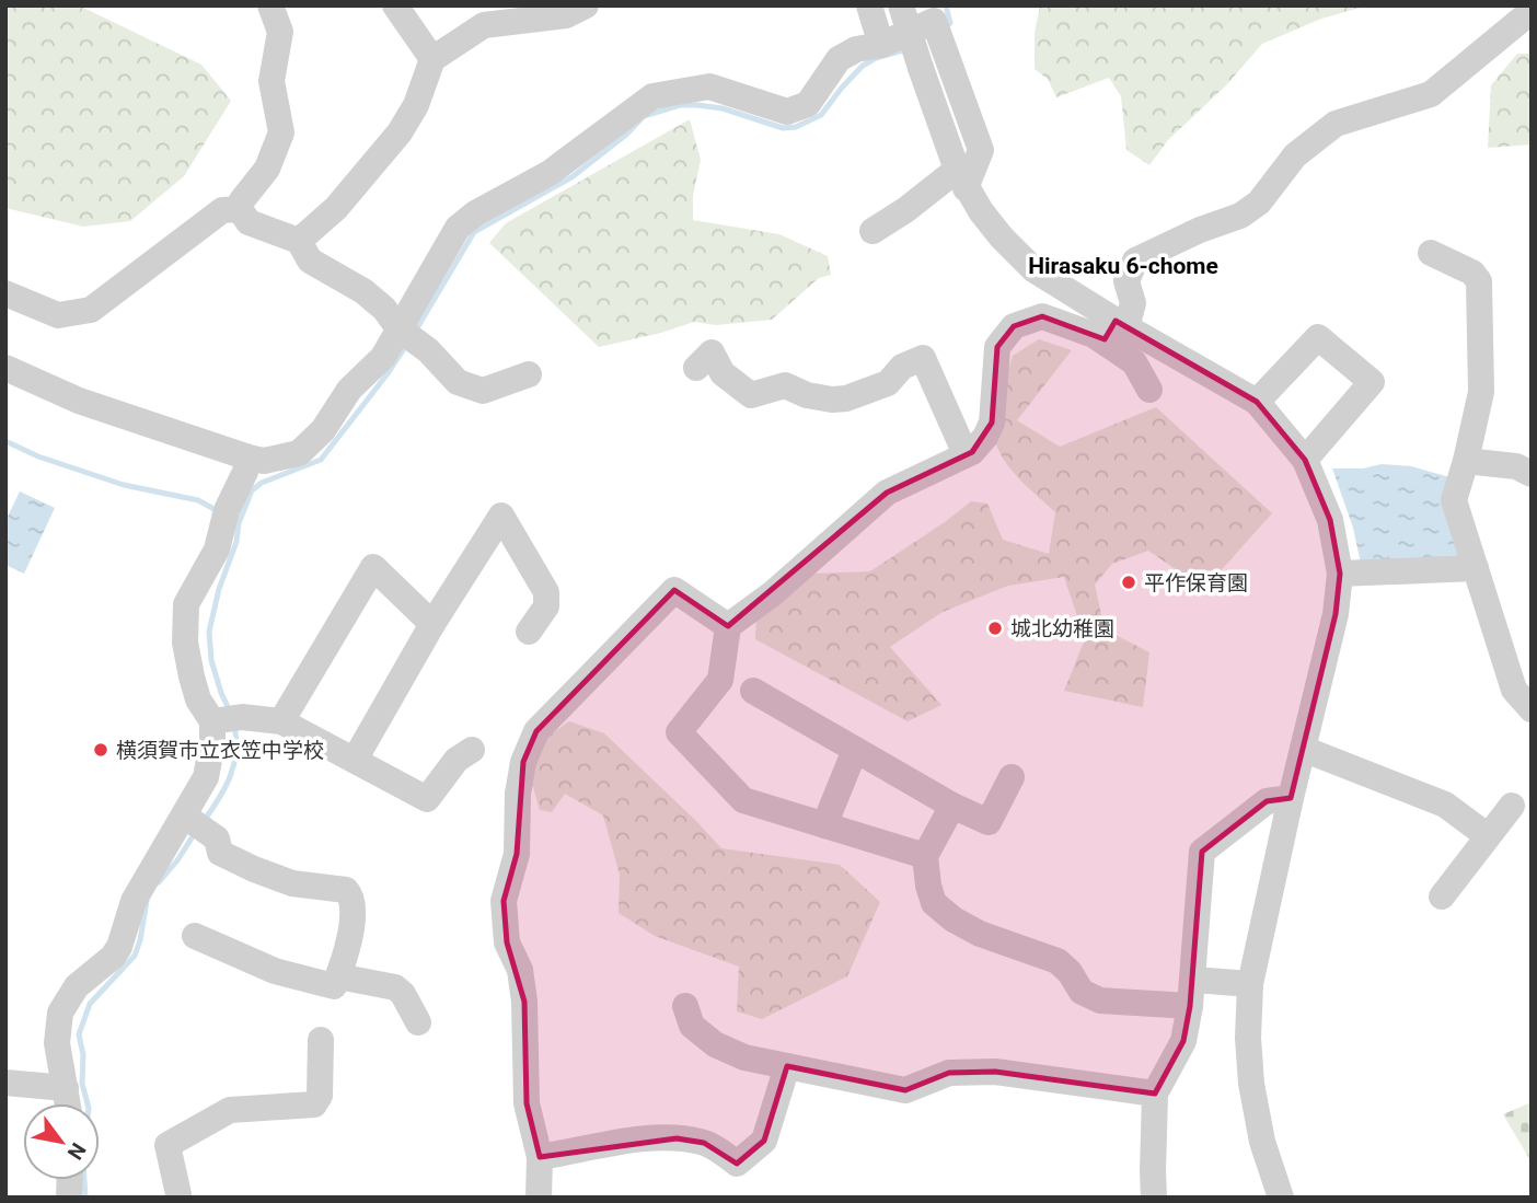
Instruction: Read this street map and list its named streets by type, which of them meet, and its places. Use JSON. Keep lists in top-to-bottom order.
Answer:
{
  "districts": ["Hirasaku 6-chome"],
  "places": ["平作保育園", "城北幼稚園", "横須賀市立衣笠中学校"],
  "north": "bottom right"
}
